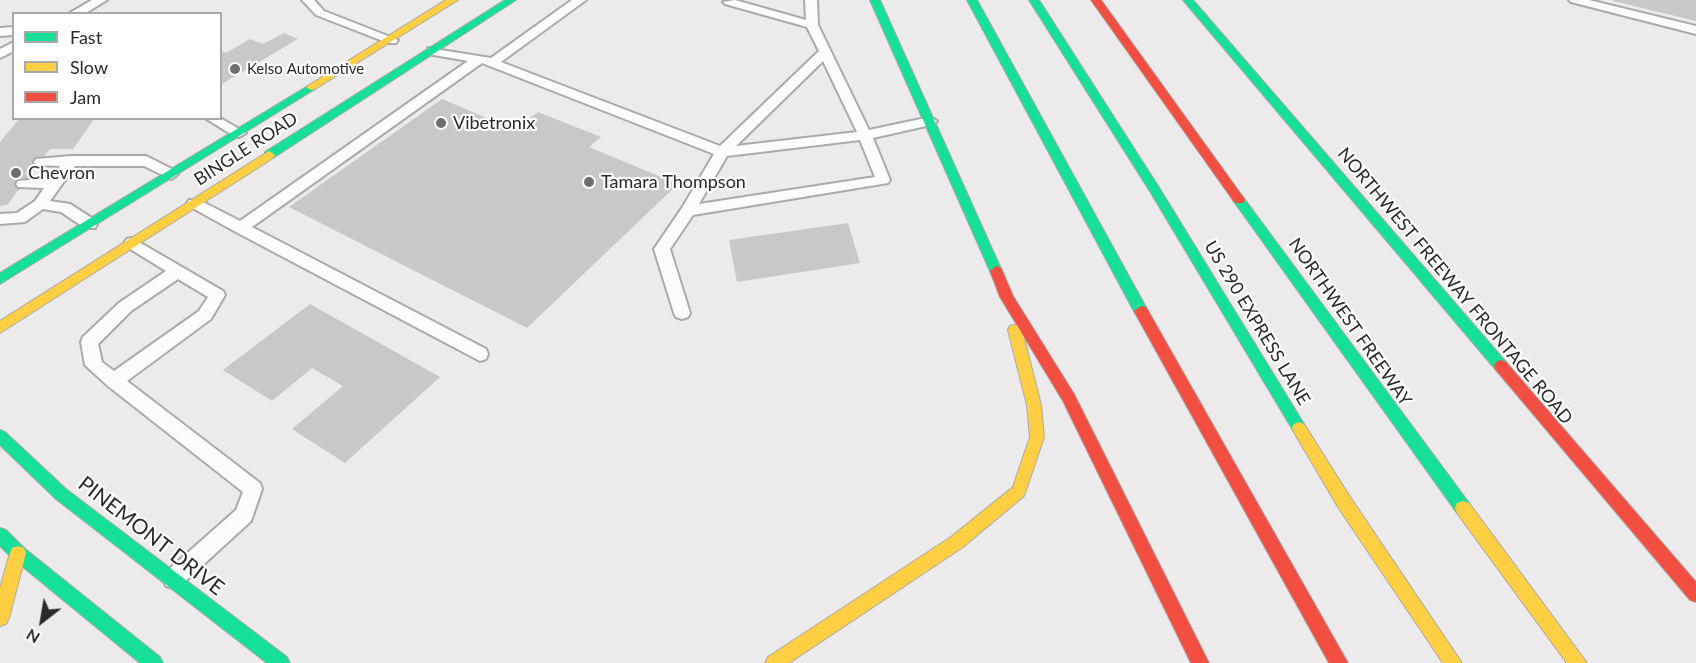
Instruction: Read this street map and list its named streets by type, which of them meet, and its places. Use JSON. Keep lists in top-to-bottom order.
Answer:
{
  "streets": {
    "main road": [
      "BINGLE ROAD",
      "NORTHWEST FREEWAY FRONTAGE ROAD",
      "NORTHWEST FREEWAY",
      "US 290 EXPRESS LANE",
      "PINEMONT DRIVE"
    ]
  },
  "places": [
    "Kelso Automotive",
    "Vibetronix",
    "Chevron",
    "Tamara Thompson"
  ],
  "legend": ["Fast", "Slow", "Jam"],
  "north": "bottom left"
}
